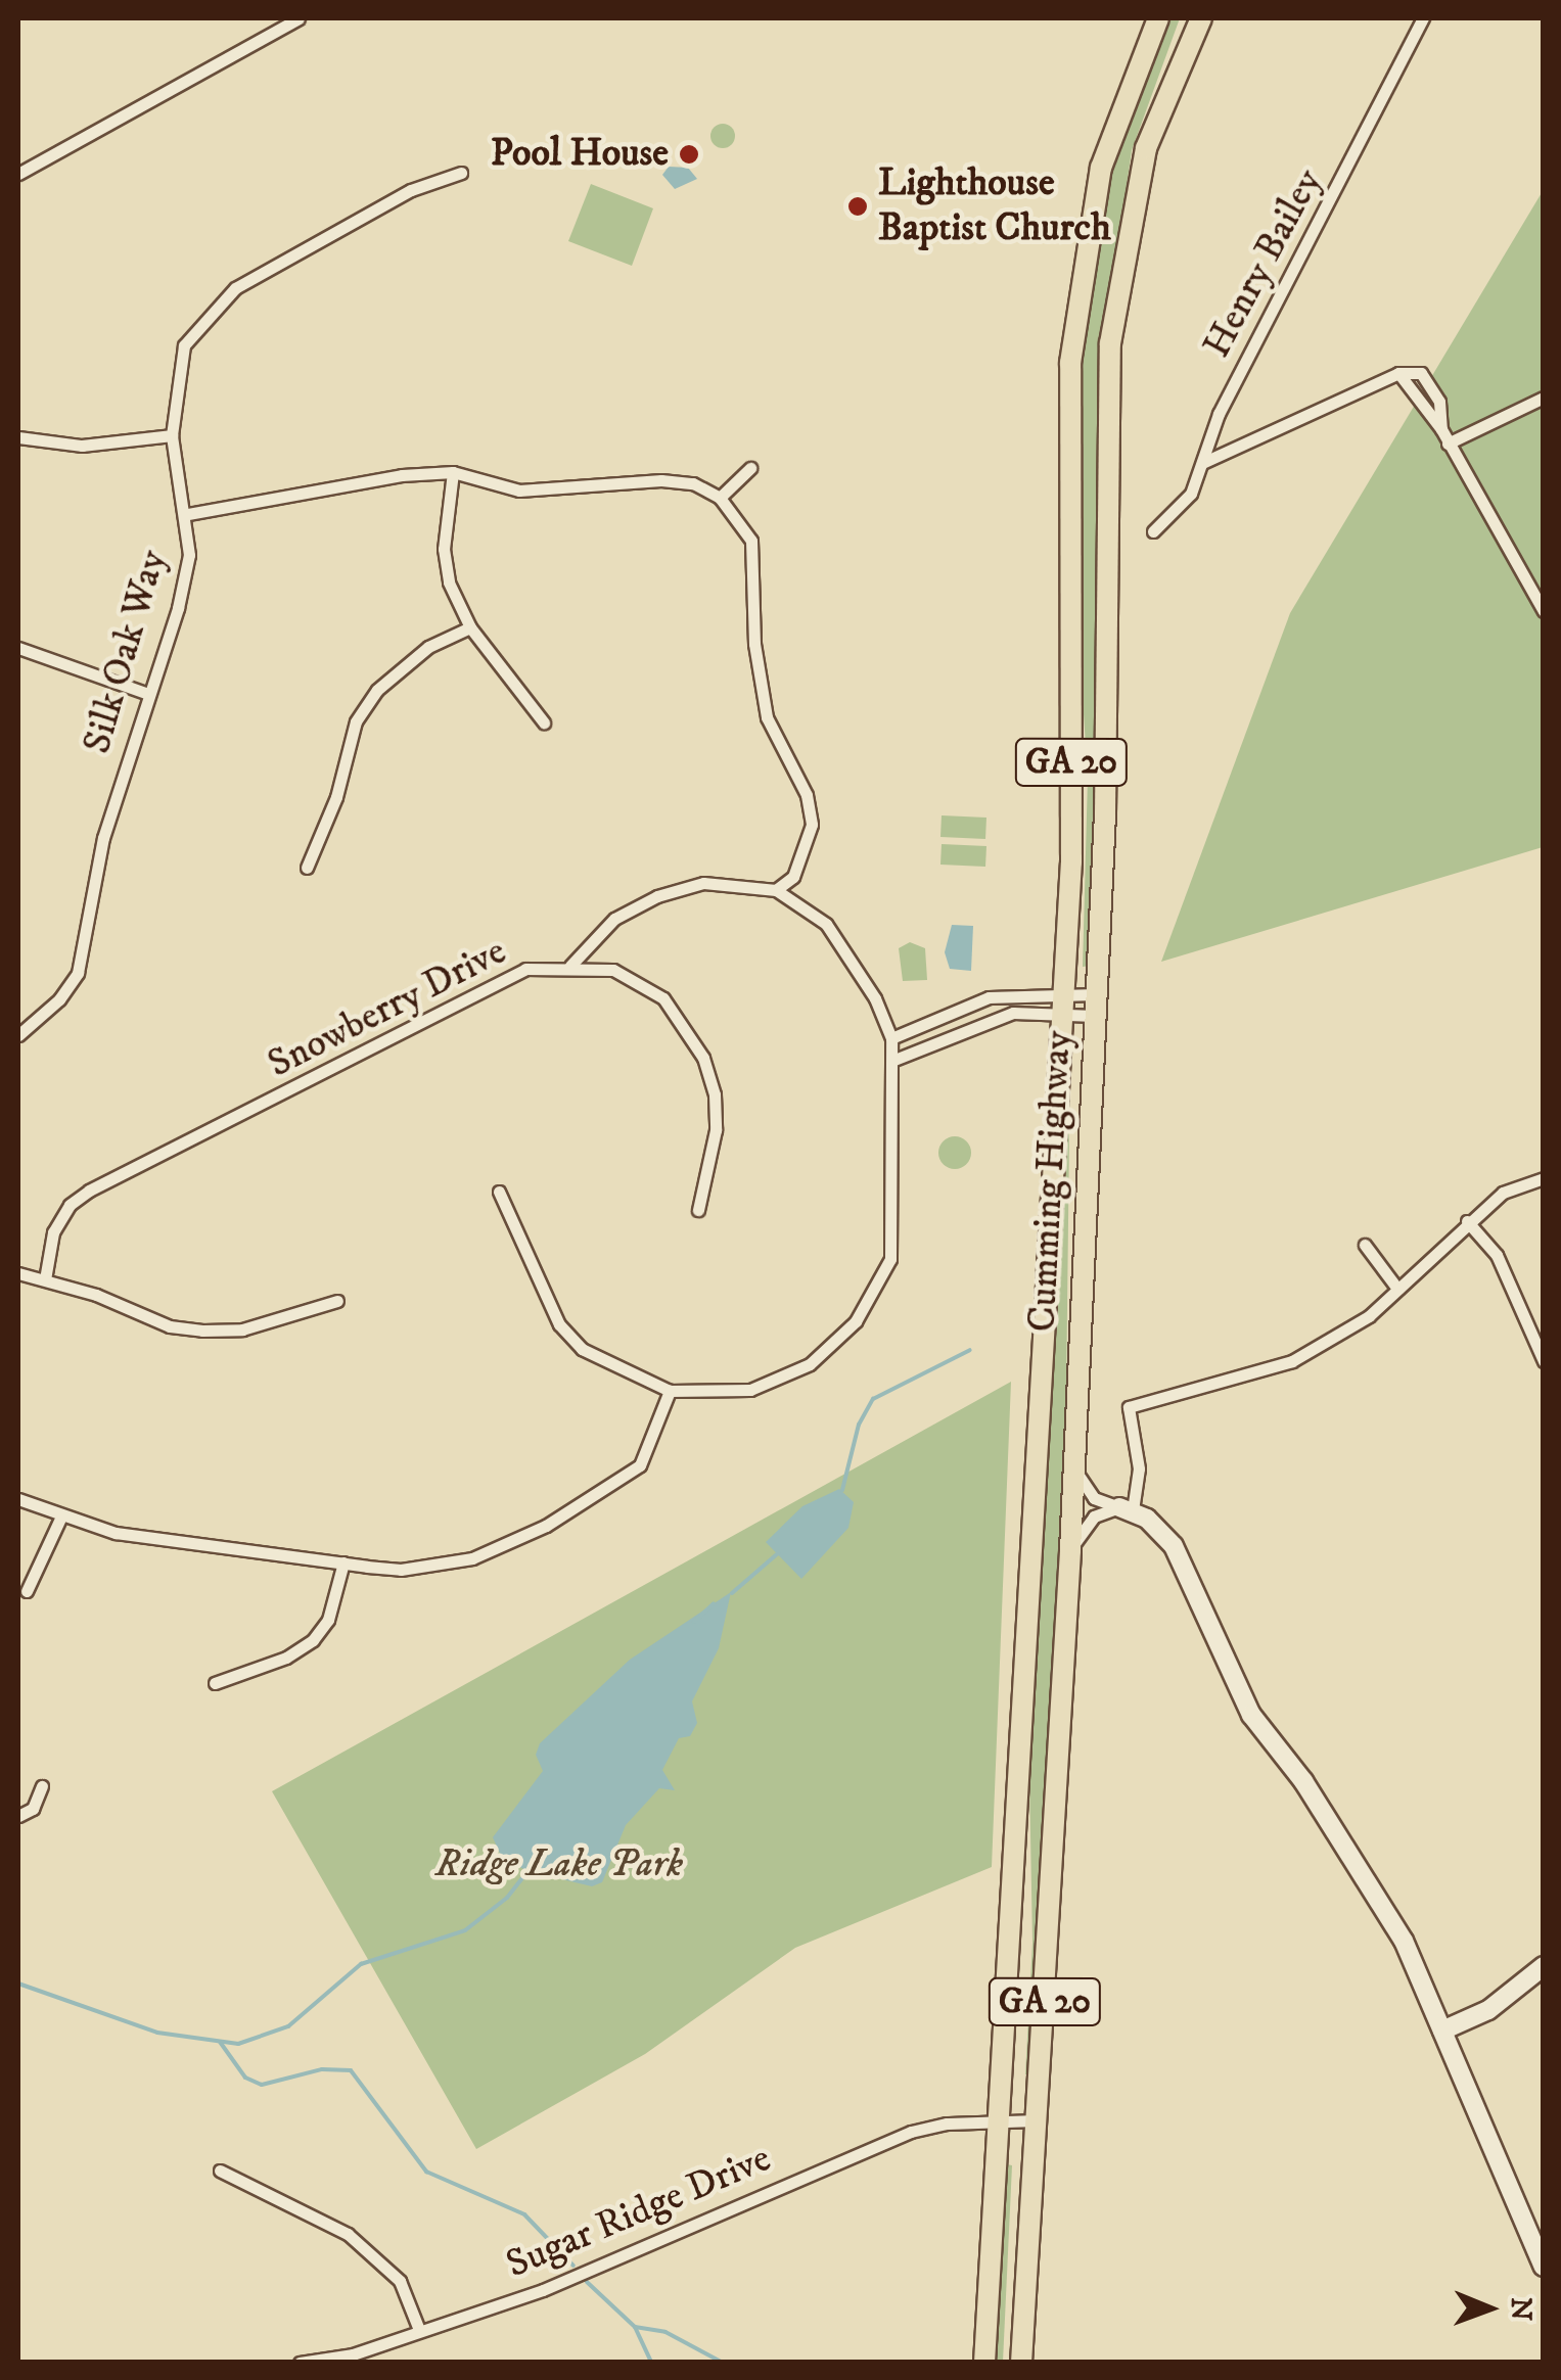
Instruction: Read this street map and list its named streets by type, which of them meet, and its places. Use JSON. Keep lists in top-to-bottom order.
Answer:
{
  "streets": {
    "highway": ["GA 20", "Cumming Highway"],
    "street": [
      "Henry Bailey",
      "Silk Oak Way",
      "Snowberry Drive",
      "Sugar Ridge Drive"
    ]
  },
  "crossings": [
    ["Cumming Highway", "Sugar Ridge Drive"]
  ],
  "parks": ["Ridge Lake Park"],
  "places": ["Pool House", "Lighthouse Baptist Church"],
  "north": "right"
}
